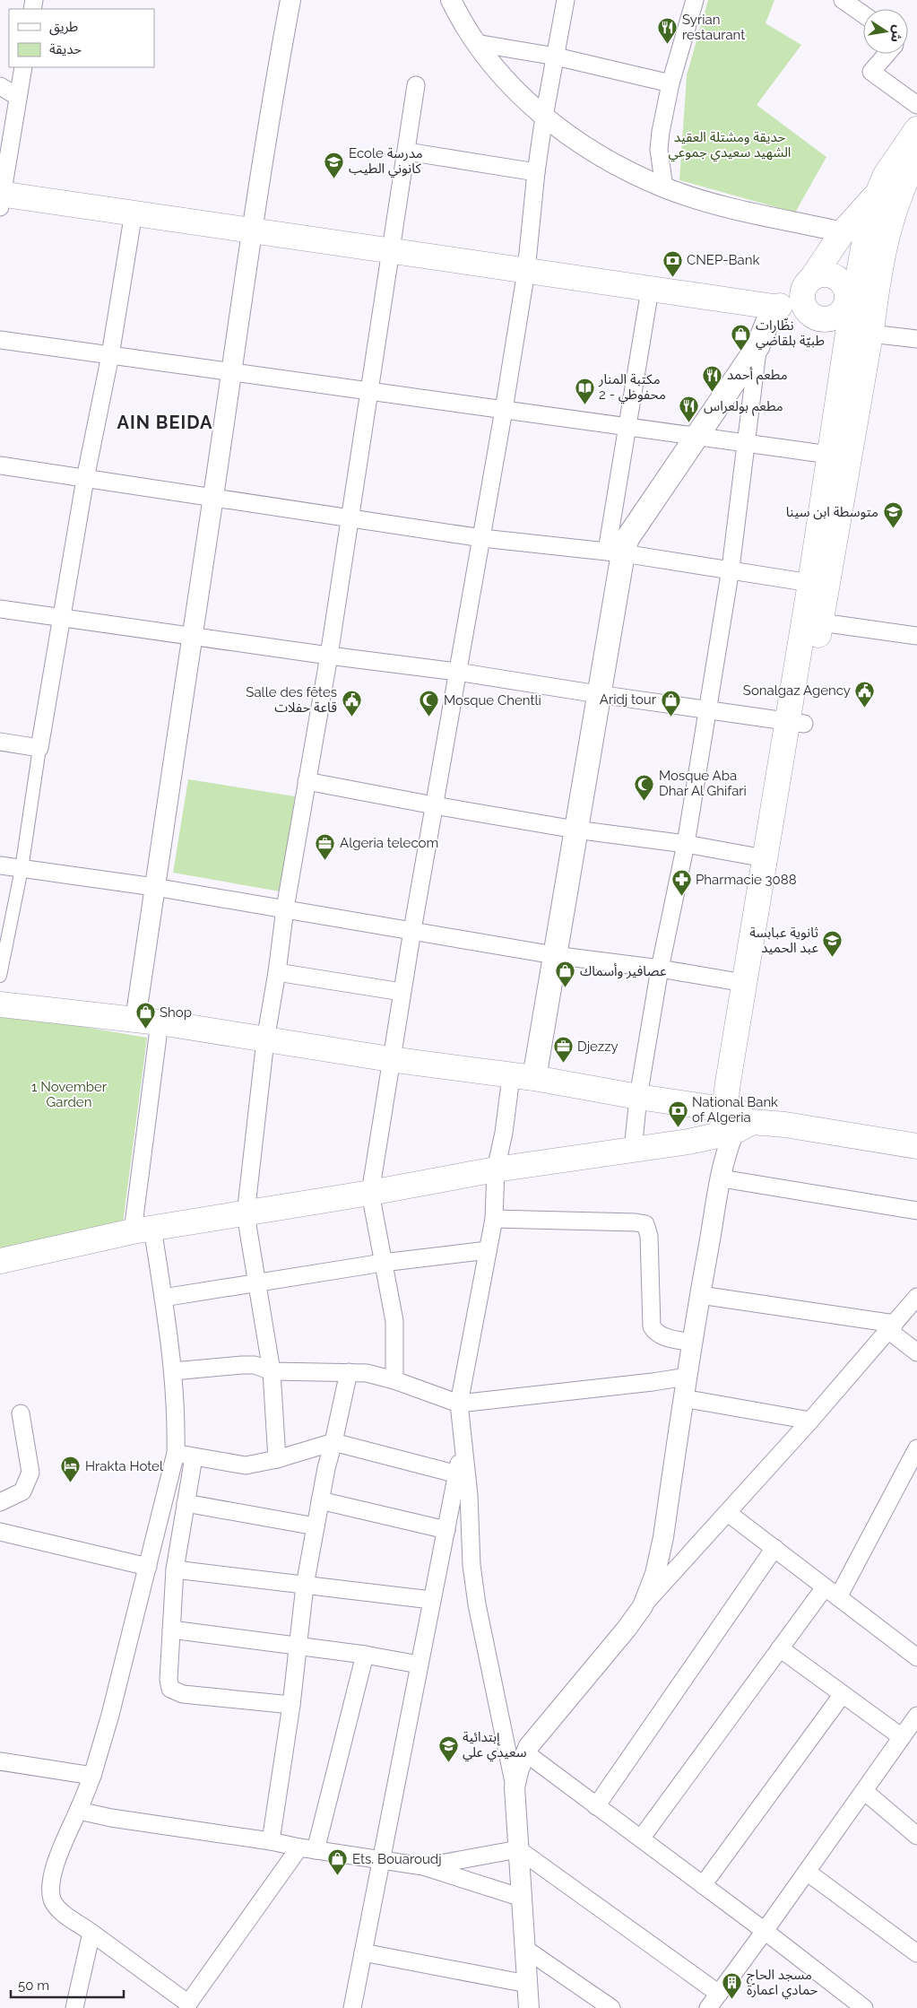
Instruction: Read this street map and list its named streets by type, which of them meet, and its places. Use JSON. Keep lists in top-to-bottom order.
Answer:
{
  "districts": ["AIN BEIDA"],
  "parks": ["حديقة ومشتلة العقيد الشهيد سعيدي جموعي", "1 November Garden"],
  "places": {
    "restaurant": ["Syrian restaurant", "مطعم أحمد", "مطعم بولعراس"],
    "school or university": [
      "Ecole مدرسة كانوني الطيب",
      "متوسطة ابن سينا",
      "ثانوية عبابسة عبد الحميد",
      "إبتدائية سعيدي علي"
    ],
    "bank": ["CNEP-Bank", "National Bank of Algeria"],
    "shop": [
      "نظّارات طبيّة بلقاضي",
      "Aridj tour",
      "عصافير وأسماك",
      "Shop",
      "Ets. Bouaroudj"
    ],
    "library": ["مكتبة المنار 2 - محفوظي"],
    "public building": ["Sonalgaz Agency", "Salle des fêtes قاعة حفلات"],
    "mosque": ["Mosque Chentli", "Mosque Aba Dhar Al Ghifari"],
    "office": ["Algeria telecom", "Djezzy"],
    "pharmacy": ["Pharmacie 3088"],
    "hotel": ["Hrakta Hotel"],
    "building": ["مسجد الحاج حمادي اعمارة"]
  },
  "legend": ["طريق", "حديقة"],
  "scale_bar": "50 m",
  "north": "right"
}
